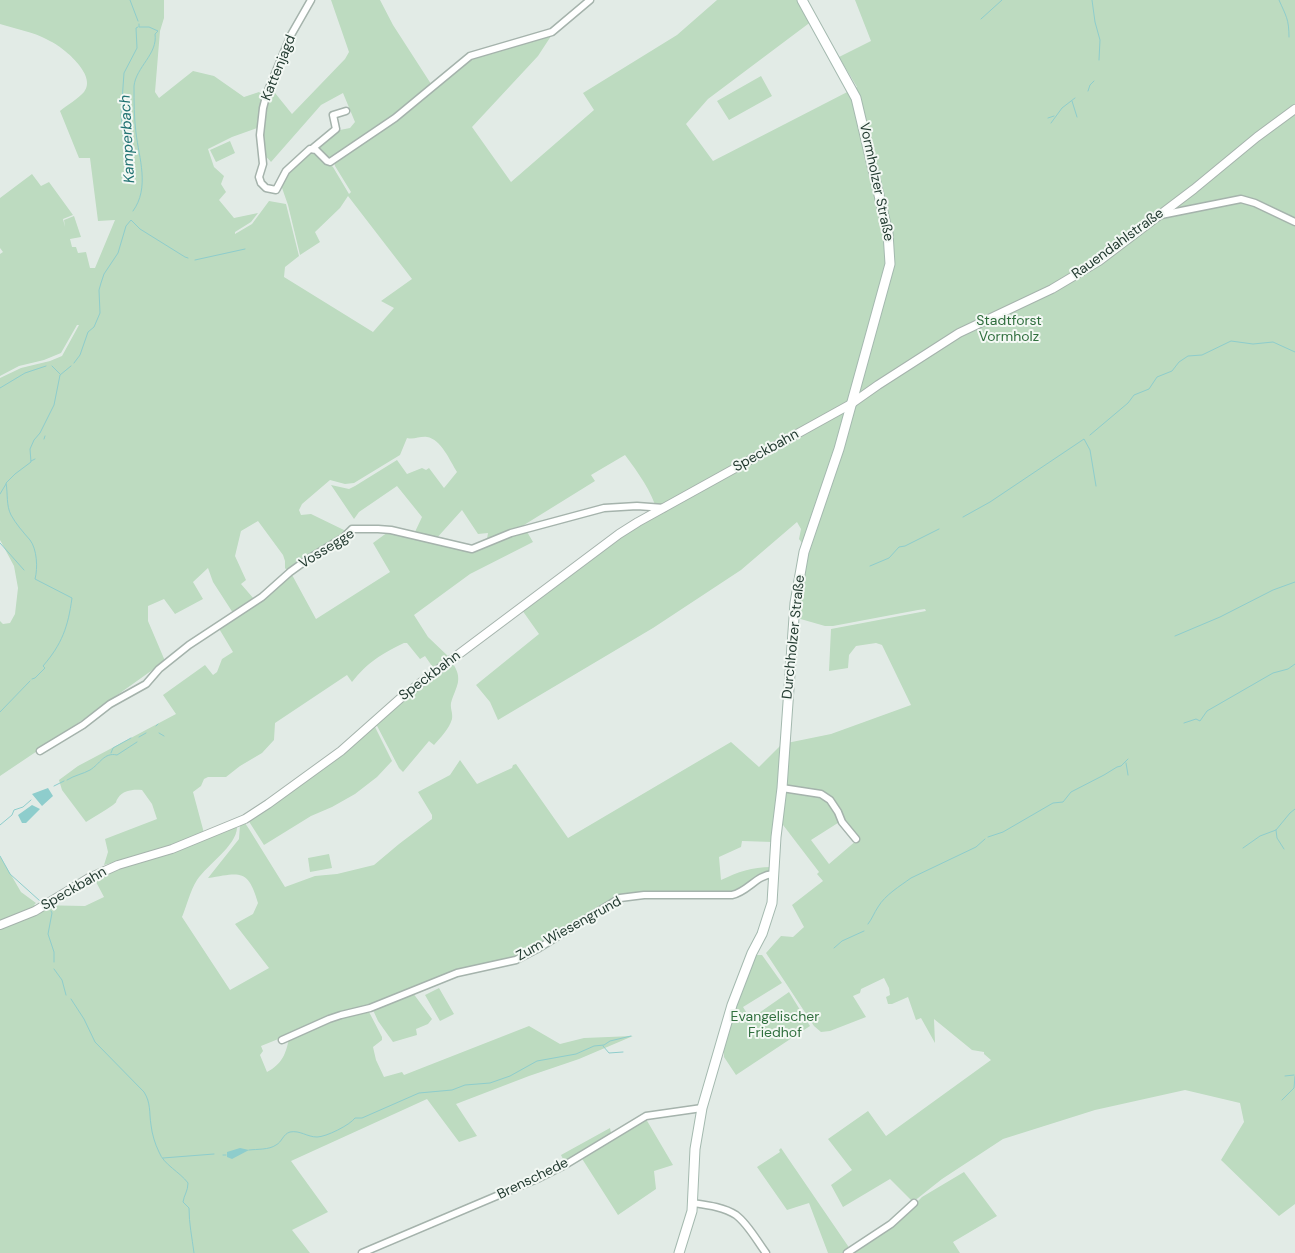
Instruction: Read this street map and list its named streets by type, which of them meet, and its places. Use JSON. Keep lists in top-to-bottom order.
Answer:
{
  "streets": {
    "main road": ["Vormholzer Straße", "Durchholzer Straße"],
    "street": [
      "Kattenjagd",
      "Rauendahlstraße",
      "Speckbahn",
      "Vossegge",
      "Zum Wiesengrund",
      "Brenschede"
    ]
  },
  "crossings": [
    ["Vormholzer Straße", "Rauendahlstraße"],
    ["Vormholzer Straße", "Speckbahn"],
    ["Vormholzer Straße", "Durchholzer Straße"],
    ["Rauendahlstraße", "Speckbahn"],
    ["Rauendahlstraße", "Durchholzer Straße"],
    ["Speckbahn", "Vossegge"],
    ["Speckbahn", "Durchholzer Straße"],
    ["Durchholzer Straße", "Zum Wiesengrund"],
    ["Durchholzer Straße", "Brenschede"]
  ],
  "water": ["Kamperbach"],
  "parks": ["Stadtforst Vormholz", "Evangelischer Friedhof"]
}
